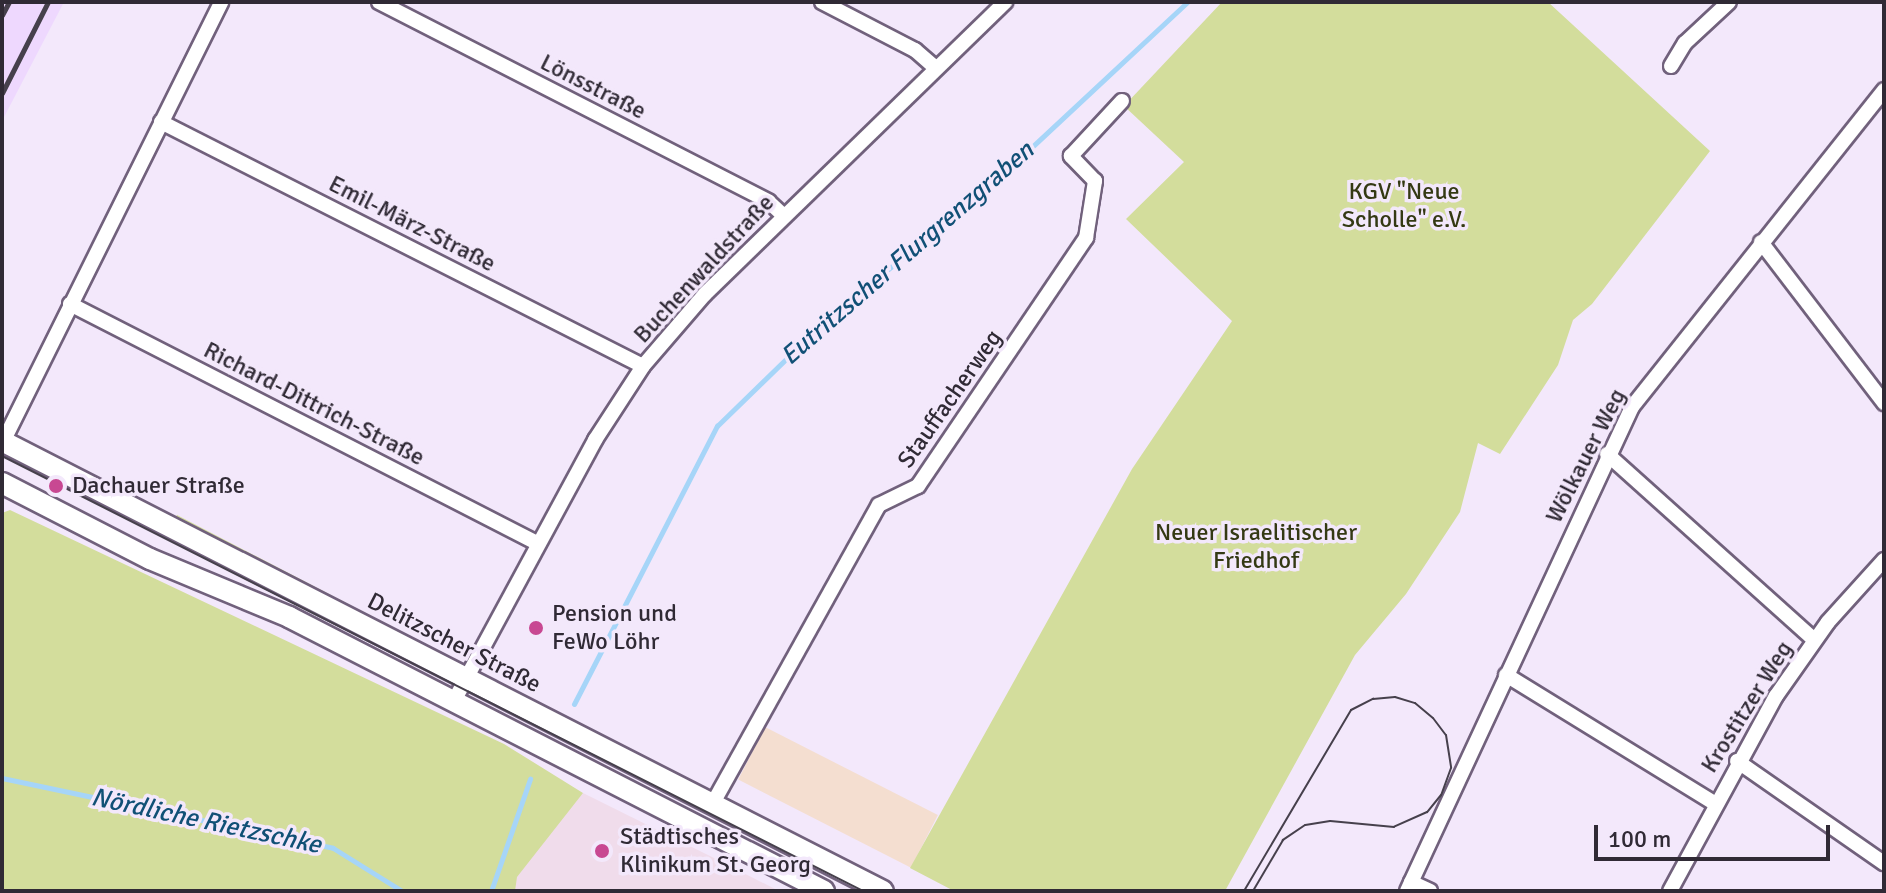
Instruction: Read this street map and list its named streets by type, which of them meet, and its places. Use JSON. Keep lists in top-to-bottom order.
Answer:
{
  "streets": {
    "main road": ["Delitzscher Straße"],
    "street": [
      "Lönsstraße",
      "Emil-März-Straße",
      "Buchenwaldstraße",
      "Stauffacherweg",
      "Richard-Dittrich-Straße",
      "Wölkauer Weg",
      "Krostitzer Weg"
    ]
  },
  "crossings": [
    ["Lönsstraße", "Buchenwaldstraße"],
    ["Emil-März-Straße", "Buchenwaldstraße"],
    ["Buchenwaldstraße", "Richard-Dittrich-Straße"],
    ["Buchenwaldstraße", "Delitzscher Straße"],
    ["Stauffacherweg", "Delitzscher Straße"]
  ],
  "water": ["Eutritzscher Flurgrenzgraben", "Nördliche Rietzschke"],
  "parks": ["KGV \"Neue Scholle\" e.V.", "Neuer Israelitischer Friedhof"],
  "places": ["Dachauer Straße", "Pension und FeWo Löhr", "Städtisches Klinikum St. Georg"],
  "scale_bar": "100 m"
}
